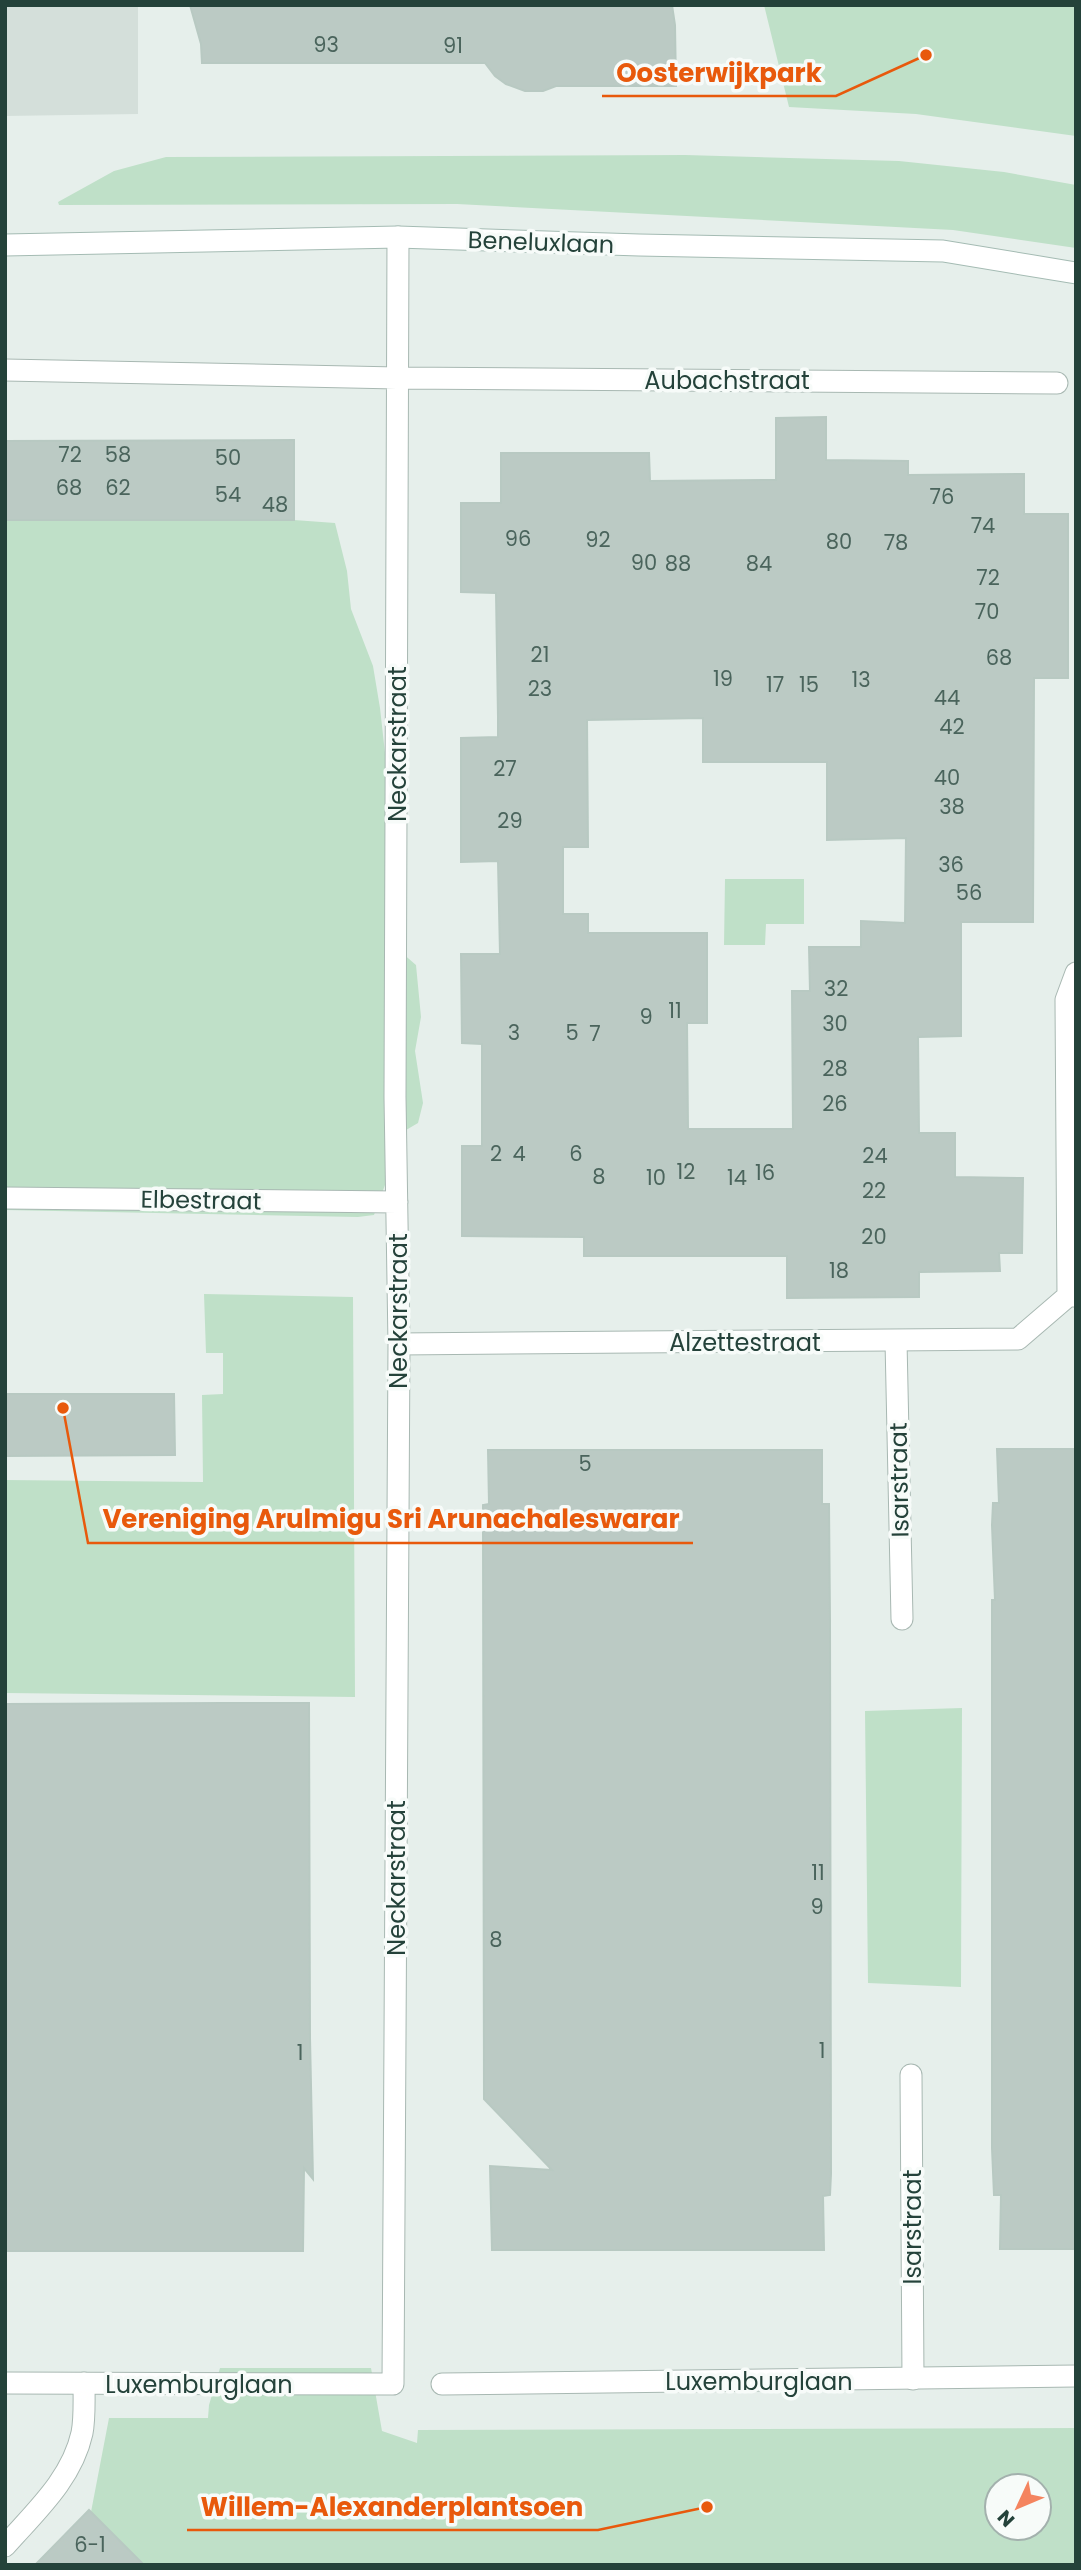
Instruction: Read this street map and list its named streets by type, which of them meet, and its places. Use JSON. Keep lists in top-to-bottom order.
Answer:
{
  "streets": {
    "street": [
      "Beneluxlaan",
      "Aubachstraat",
      "Neckarstraat",
      "Elbestraat",
      "Alzettestraat",
      "Isarstraat",
      "Luxemburglaan"
    ]
  },
  "crossings": [
    ["Beneluxlaan", "Neckarstraat"],
    ["Aubachstraat", "Neckarstraat"],
    ["Neckarstraat", "Elbestraat"],
    ["Neckarstraat", "Alzettestraat"],
    ["Neckarstraat", "Luxemburglaan"],
    ["Alzettestraat", "Isarstraat"],
    ["Isarstraat", "Luxemburglaan"]
  ],
  "places": ["Oosterwijkpark", "Vereniging Arulmigu Sri Arunachaleswarar", "Willem-Alexanderplantsoen"],
  "house_numbers": [
    "93",
    "91",
    "72",
    "58",
    "50",
    "68",
    "62",
    "54",
    "76",
    "48",
    "74",
    "96",
    "92",
    "80",
    "78",
    "90",
    "88",
    "84",
    "72",
    "70",
    "21",
    "68",
    "19",
    "13",
    "17",
    "15",
    "23",
    "44",
    "42",
    "27",
    "40",
    "38",
    "29",
    "36",
    "56",
    "32",
    "11",
    "9",
    "30",
    "3",
    "5",
    "7",
    "28",
    "26",
    "2",
    "4",
    "6",
    "24",
    "12",
    "16",
    "8",
    "10",
    "14",
    "22",
    "20",
    "18",
    "5",
    "11",
    "9",
    "8",
    "1",
    "1",
    "6-1"
  ],
  "north": "bottom left"
}
